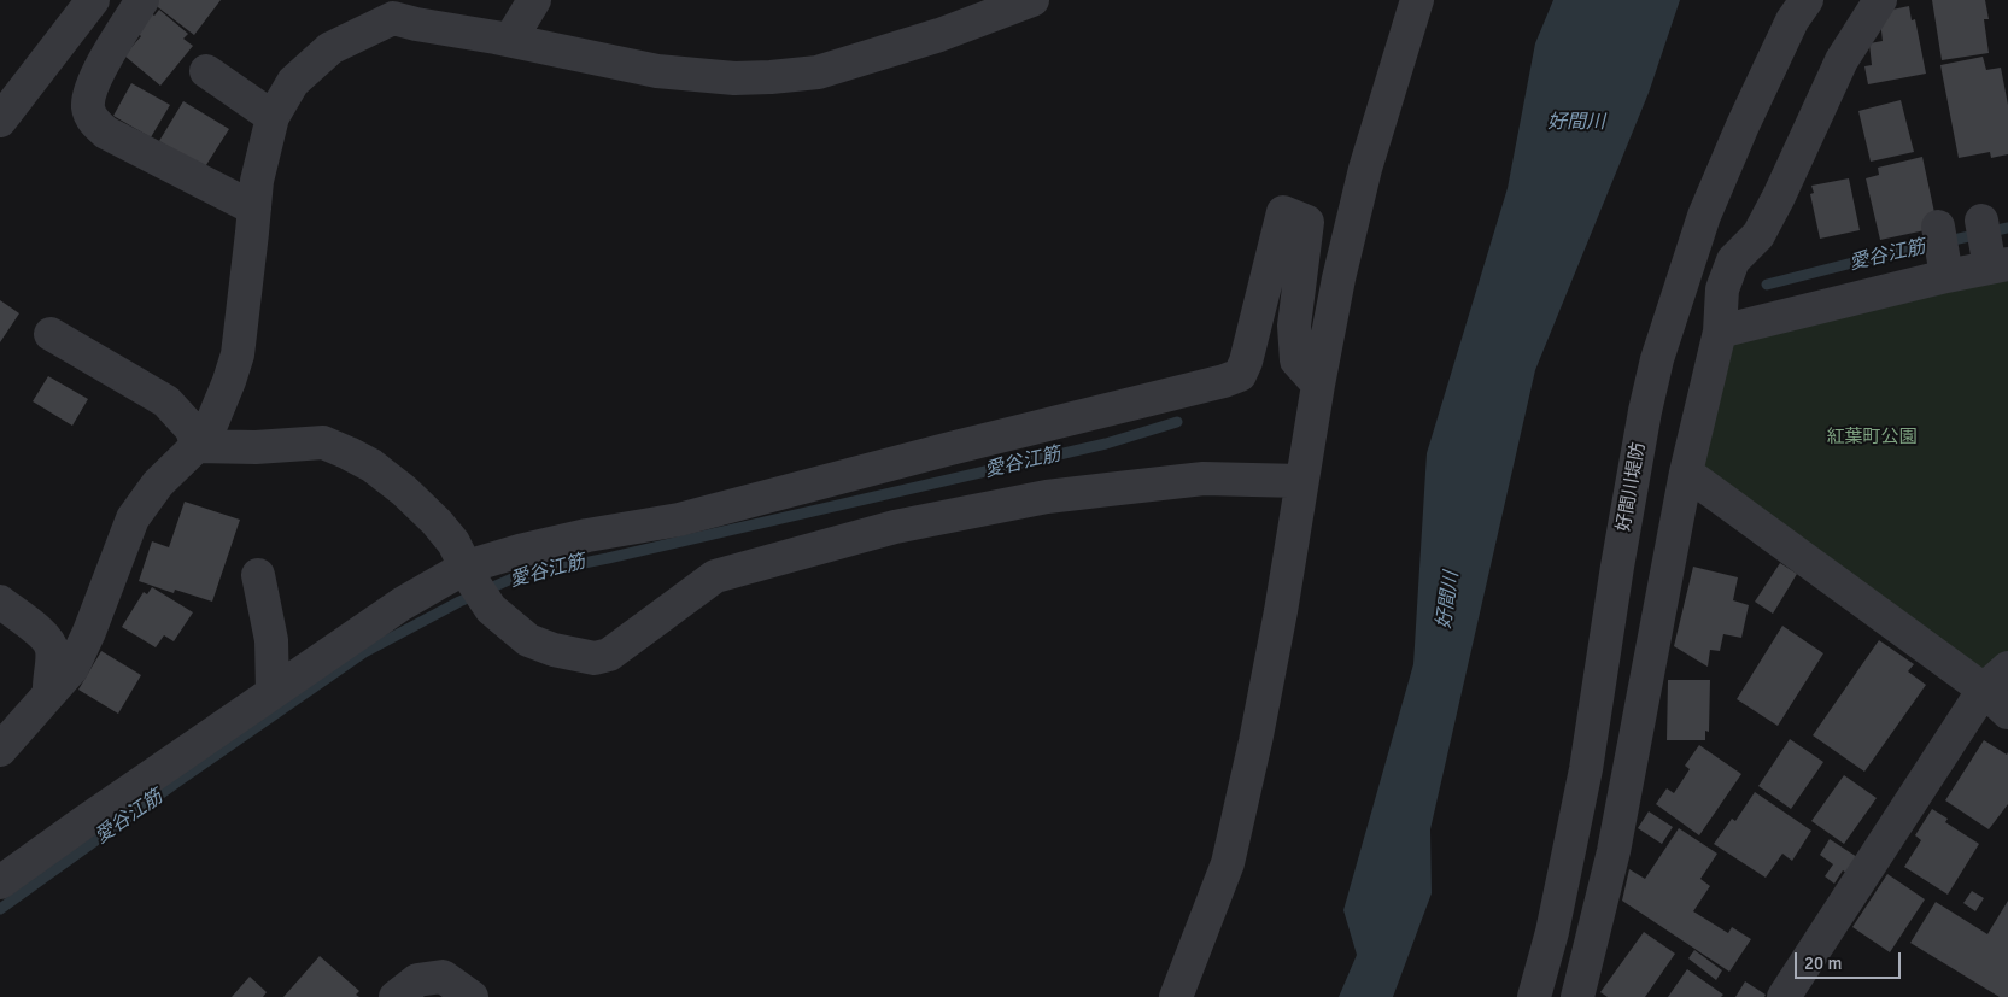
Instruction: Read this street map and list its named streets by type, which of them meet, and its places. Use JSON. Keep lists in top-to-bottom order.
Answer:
{
  "streets": {
    "street": ["好間川堤防"]
  },
  "water": ["好間川", "愛谷江筋"],
  "parks": ["紅葉町公園"],
  "scale_bar": "20 m"
}
